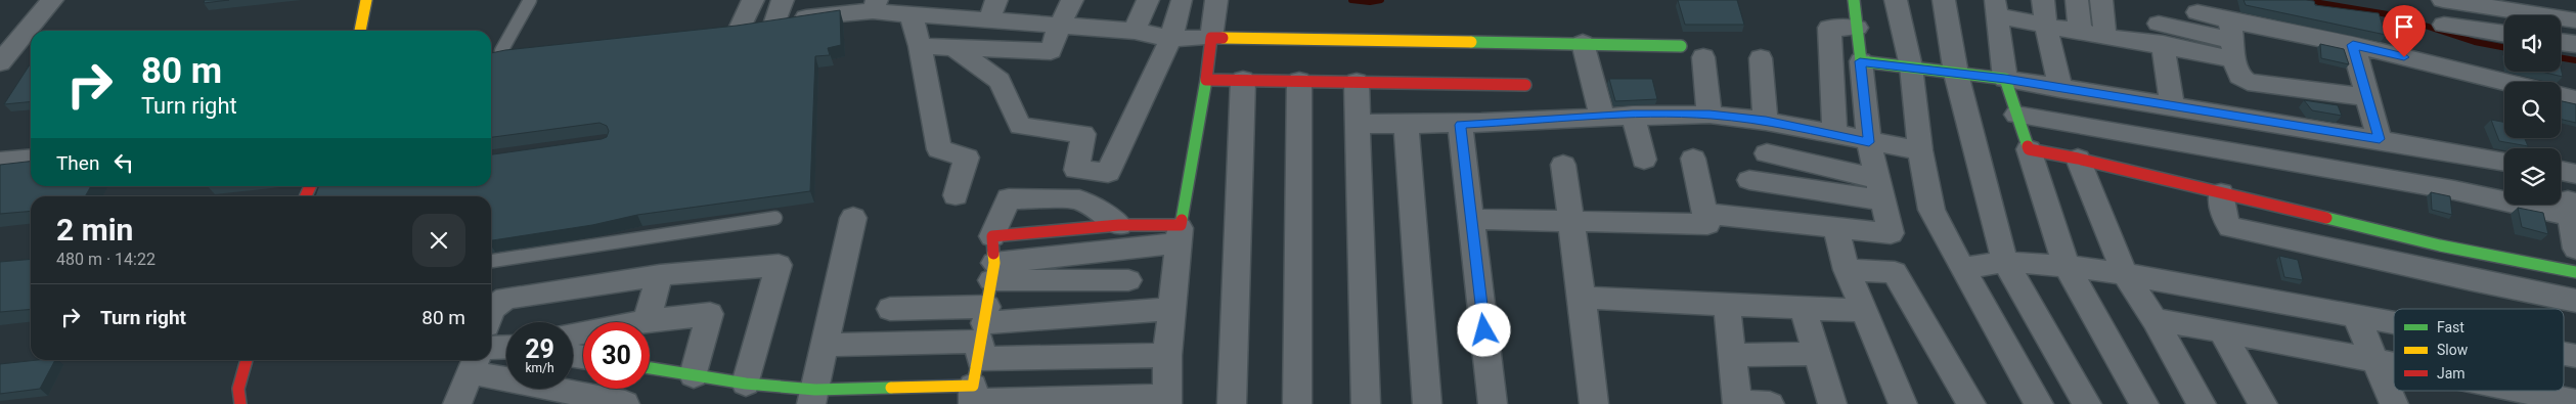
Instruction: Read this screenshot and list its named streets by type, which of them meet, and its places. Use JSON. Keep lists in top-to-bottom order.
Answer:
{
  "legend": ["Fast", "Slow", "Jam"],
  "page": {
    "turn": ["80 m", "Turn right"],
    "then": "Then",
    "heading": ["2 min", "480 m · 14:22"],
    "list": [
      {
        "name": "Turn right",
        "value": "80 m"
      }
    ],
    "speed": "29 km/h",
    "limit": "30"
  }
}
